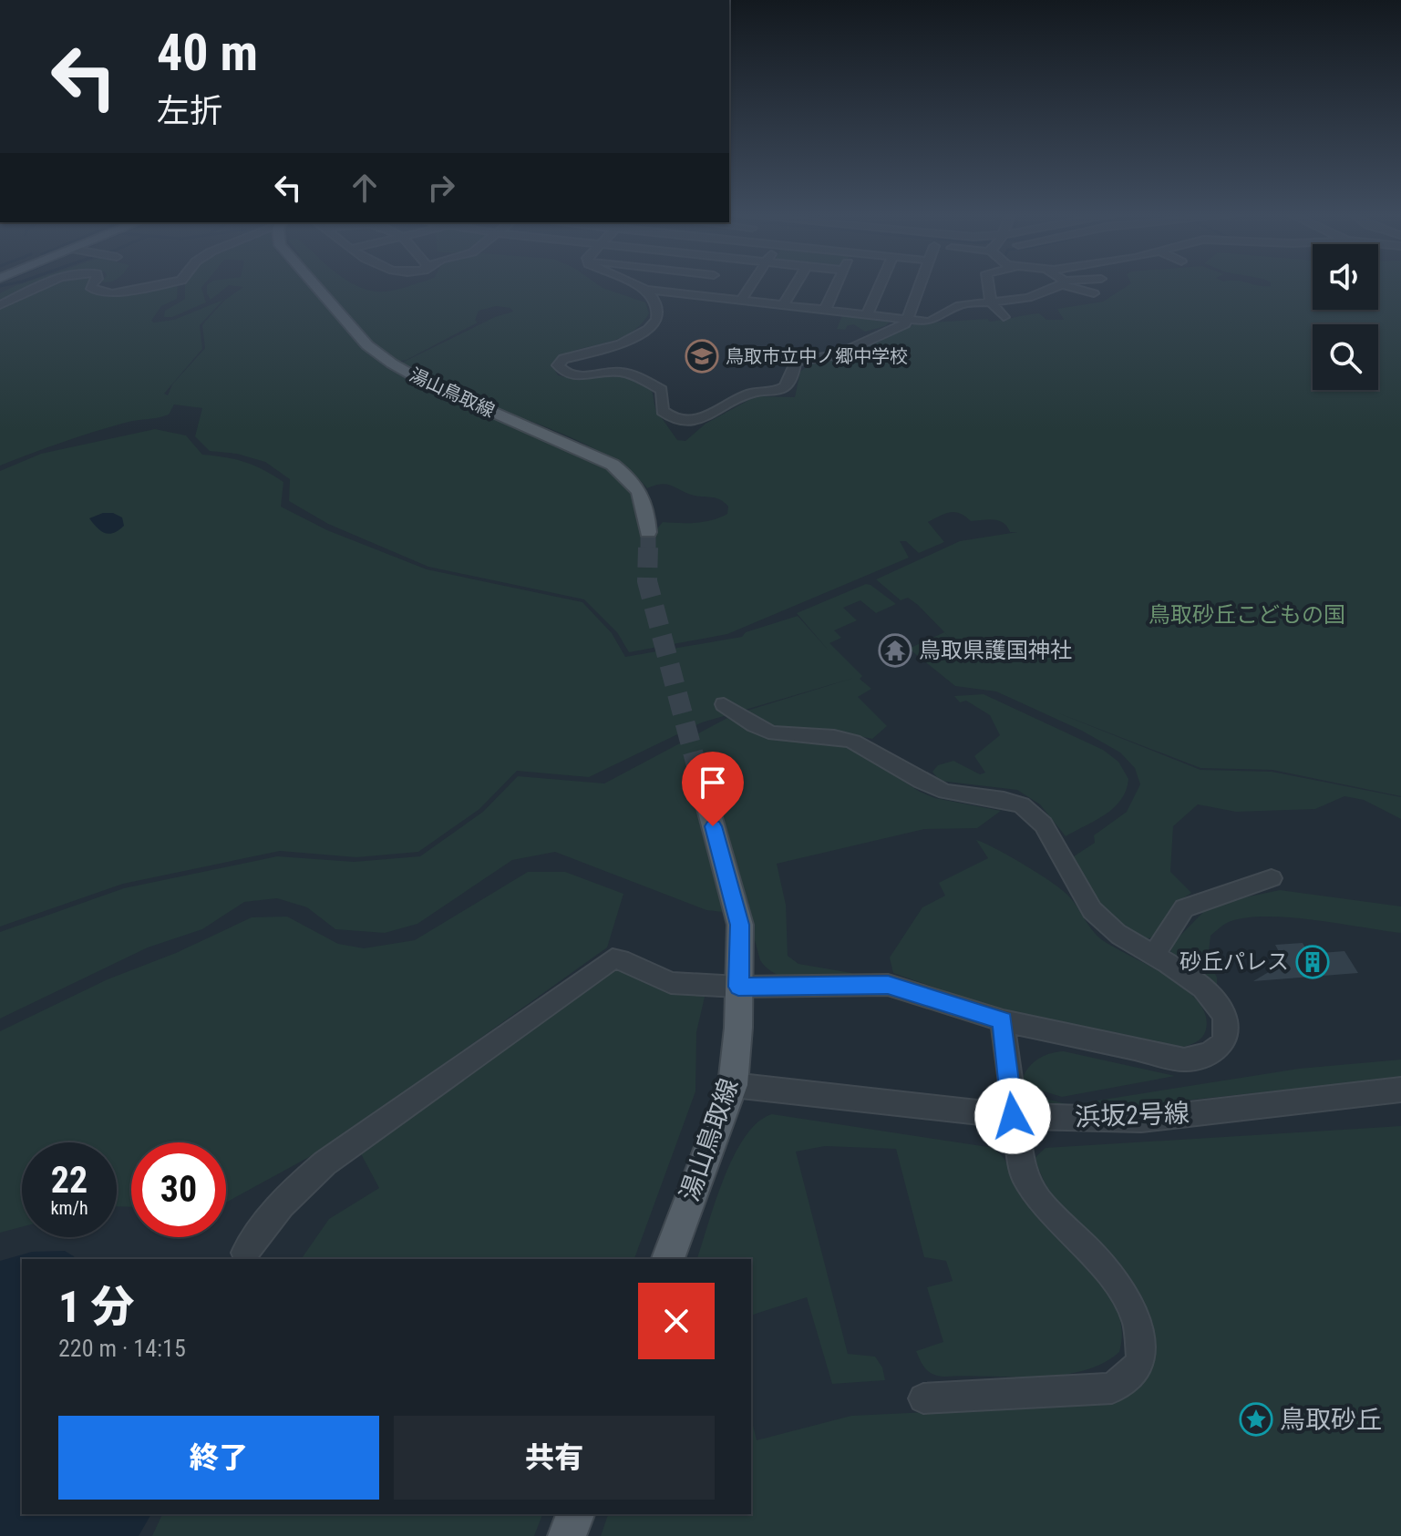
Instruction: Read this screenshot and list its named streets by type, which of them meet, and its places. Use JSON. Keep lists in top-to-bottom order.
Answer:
{
  "streets": {
    "main road": ["湯山鳥取線"],
    "street": ["浜坂2号線"]
  },
  "crossings": [
    ["湯山鳥取線", "浜坂2号線"]
  ],
  "parks": ["鳥取砂丘こどもの国"],
  "places": {
    "school or university": ["鳥取市立中ノ郷中学校"],
    "temple": ["鳥取県護国神社"],
    "building": ["砂丘パレス"],
    "place": ["鳥取砂丘"]
  },
  "page": {
    "turn": ["40 m", "左折"],
    "speed": "22 km/h",
    "limit": "30",
    "heading": ["1 分", "220 m · 14:15"],
    "buttons": ["終了", "共有"]
  }
}
